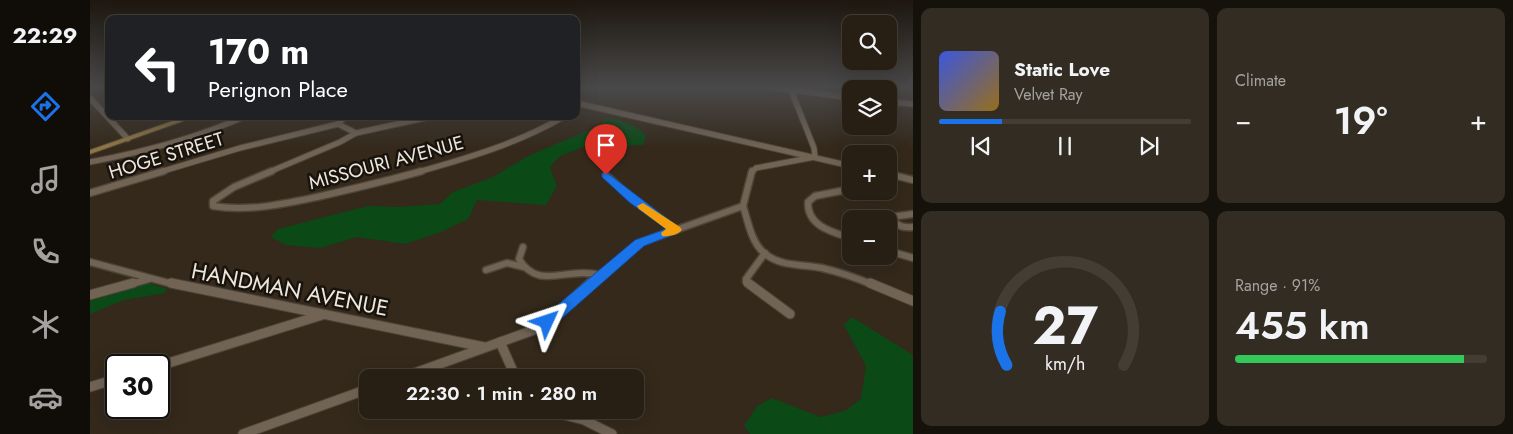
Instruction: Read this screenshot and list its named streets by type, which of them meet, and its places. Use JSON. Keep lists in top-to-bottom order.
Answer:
{
  "streets": {
    "street": ["HOGE STREET", "MISSOURI AVENUE", "HANDMAN AVENUE"]
  },
  "page": {
    "tabs": "22:29",
    "tile": [
      "Climate",
      ["Range · 91%", "455 km"]
    ],
    "map_buttons": ["+", "−"],
    "turn": ["170 m", "Perignon Place"],
    "song": ["Static Love", "Velvet Ray"],
    "heat": ["−", "19°", "+"],
    "limit": "30",
    "trip": "22:30 · 1 min · 280 m",
    "gauge": ["27", "km/h"]
  }
}
